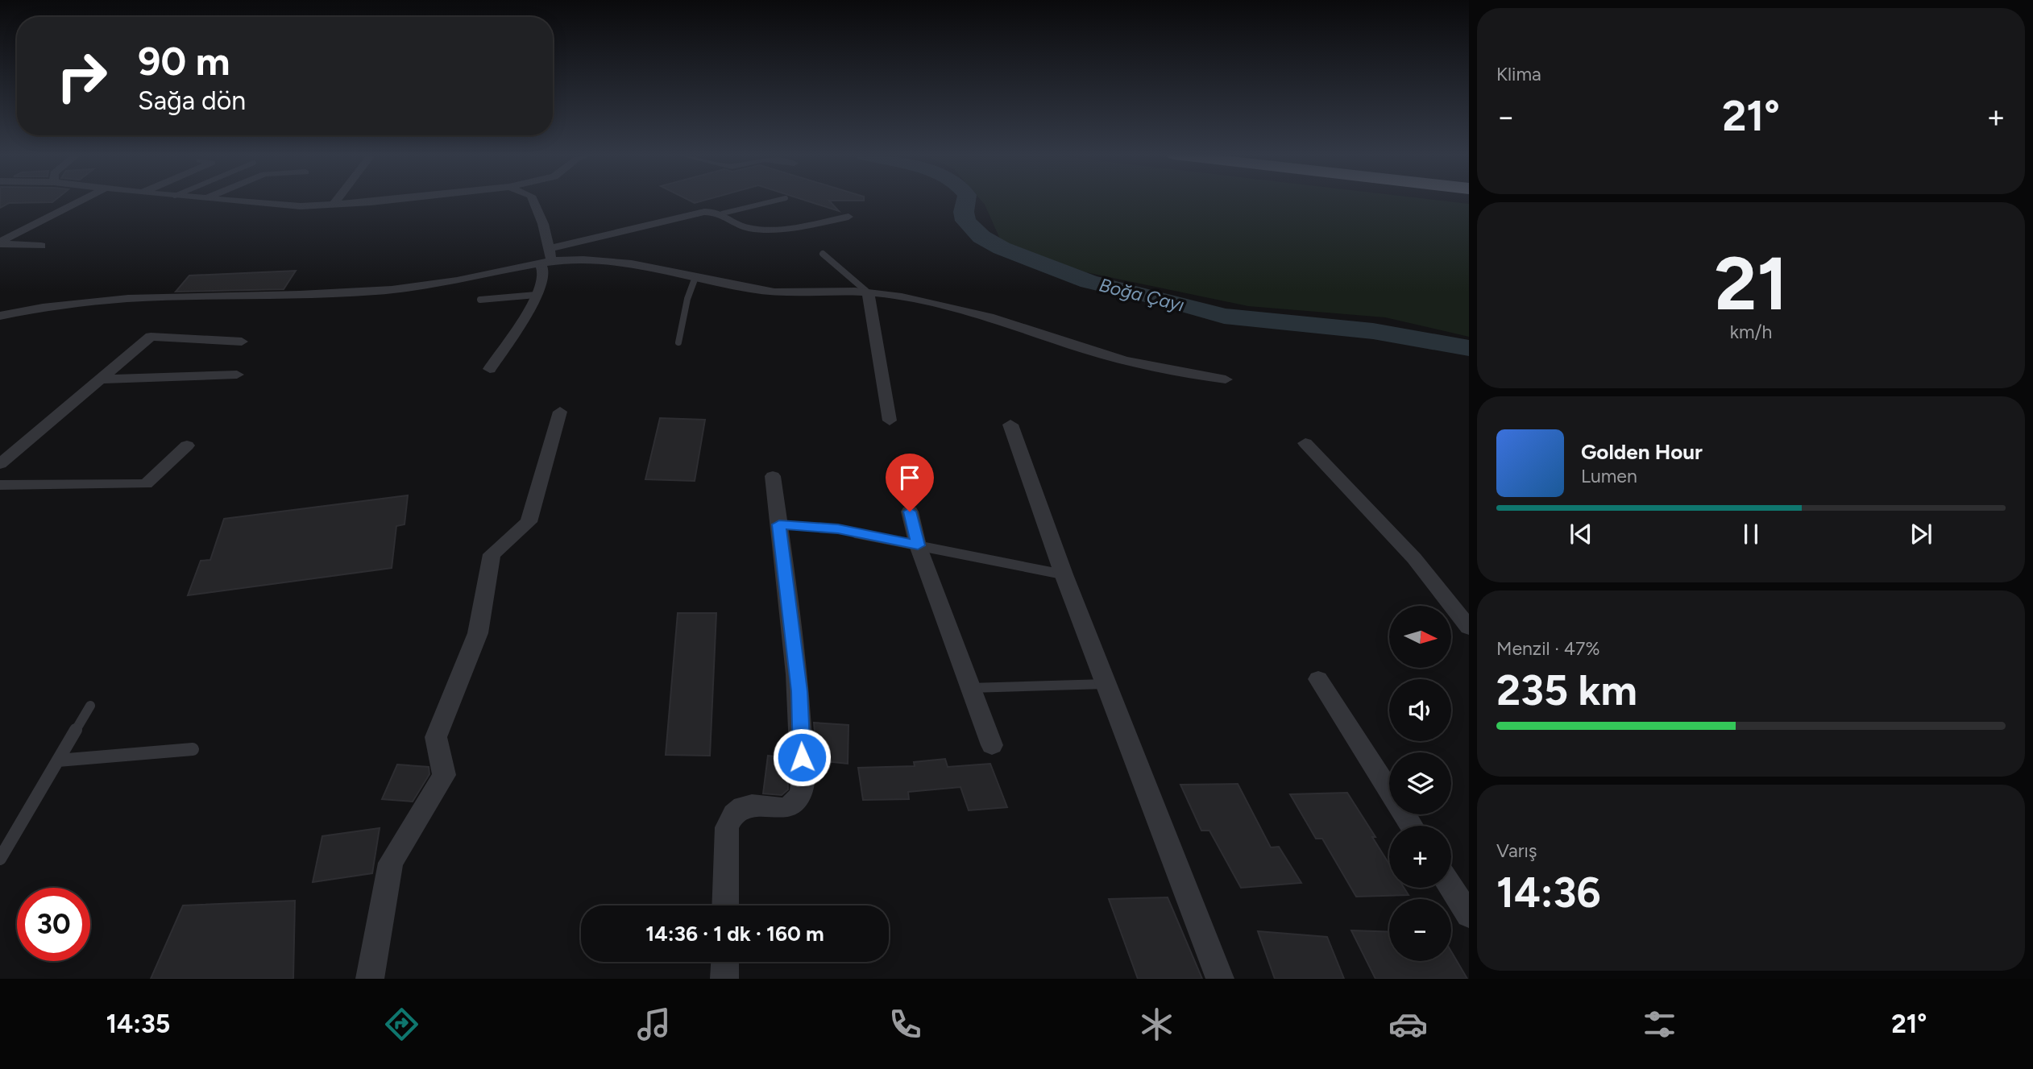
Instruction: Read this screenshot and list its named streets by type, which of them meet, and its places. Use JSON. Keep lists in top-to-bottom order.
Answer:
{
  "water": ["Boğa Çayı"],
  "north": "right",
  "page": {
    "tile": [
      "Klima",
      ["21", "km/h"],
      ["Menzil · 47%", "235 km"],
      ["Varış", "14:36"]
    ],
    "turn": ["90 m", "Sağa dön"],
    "heat": ["−", "21°", "+"],
    "song": ["Golden Hour", "Lumen"],
    "map_buttons": ["+", "−"],
    "limit": "30",
    "trip": "14:36 · 1 dk · 160 m",
    "tabs": ["14:35", "21°"]
  }
}
